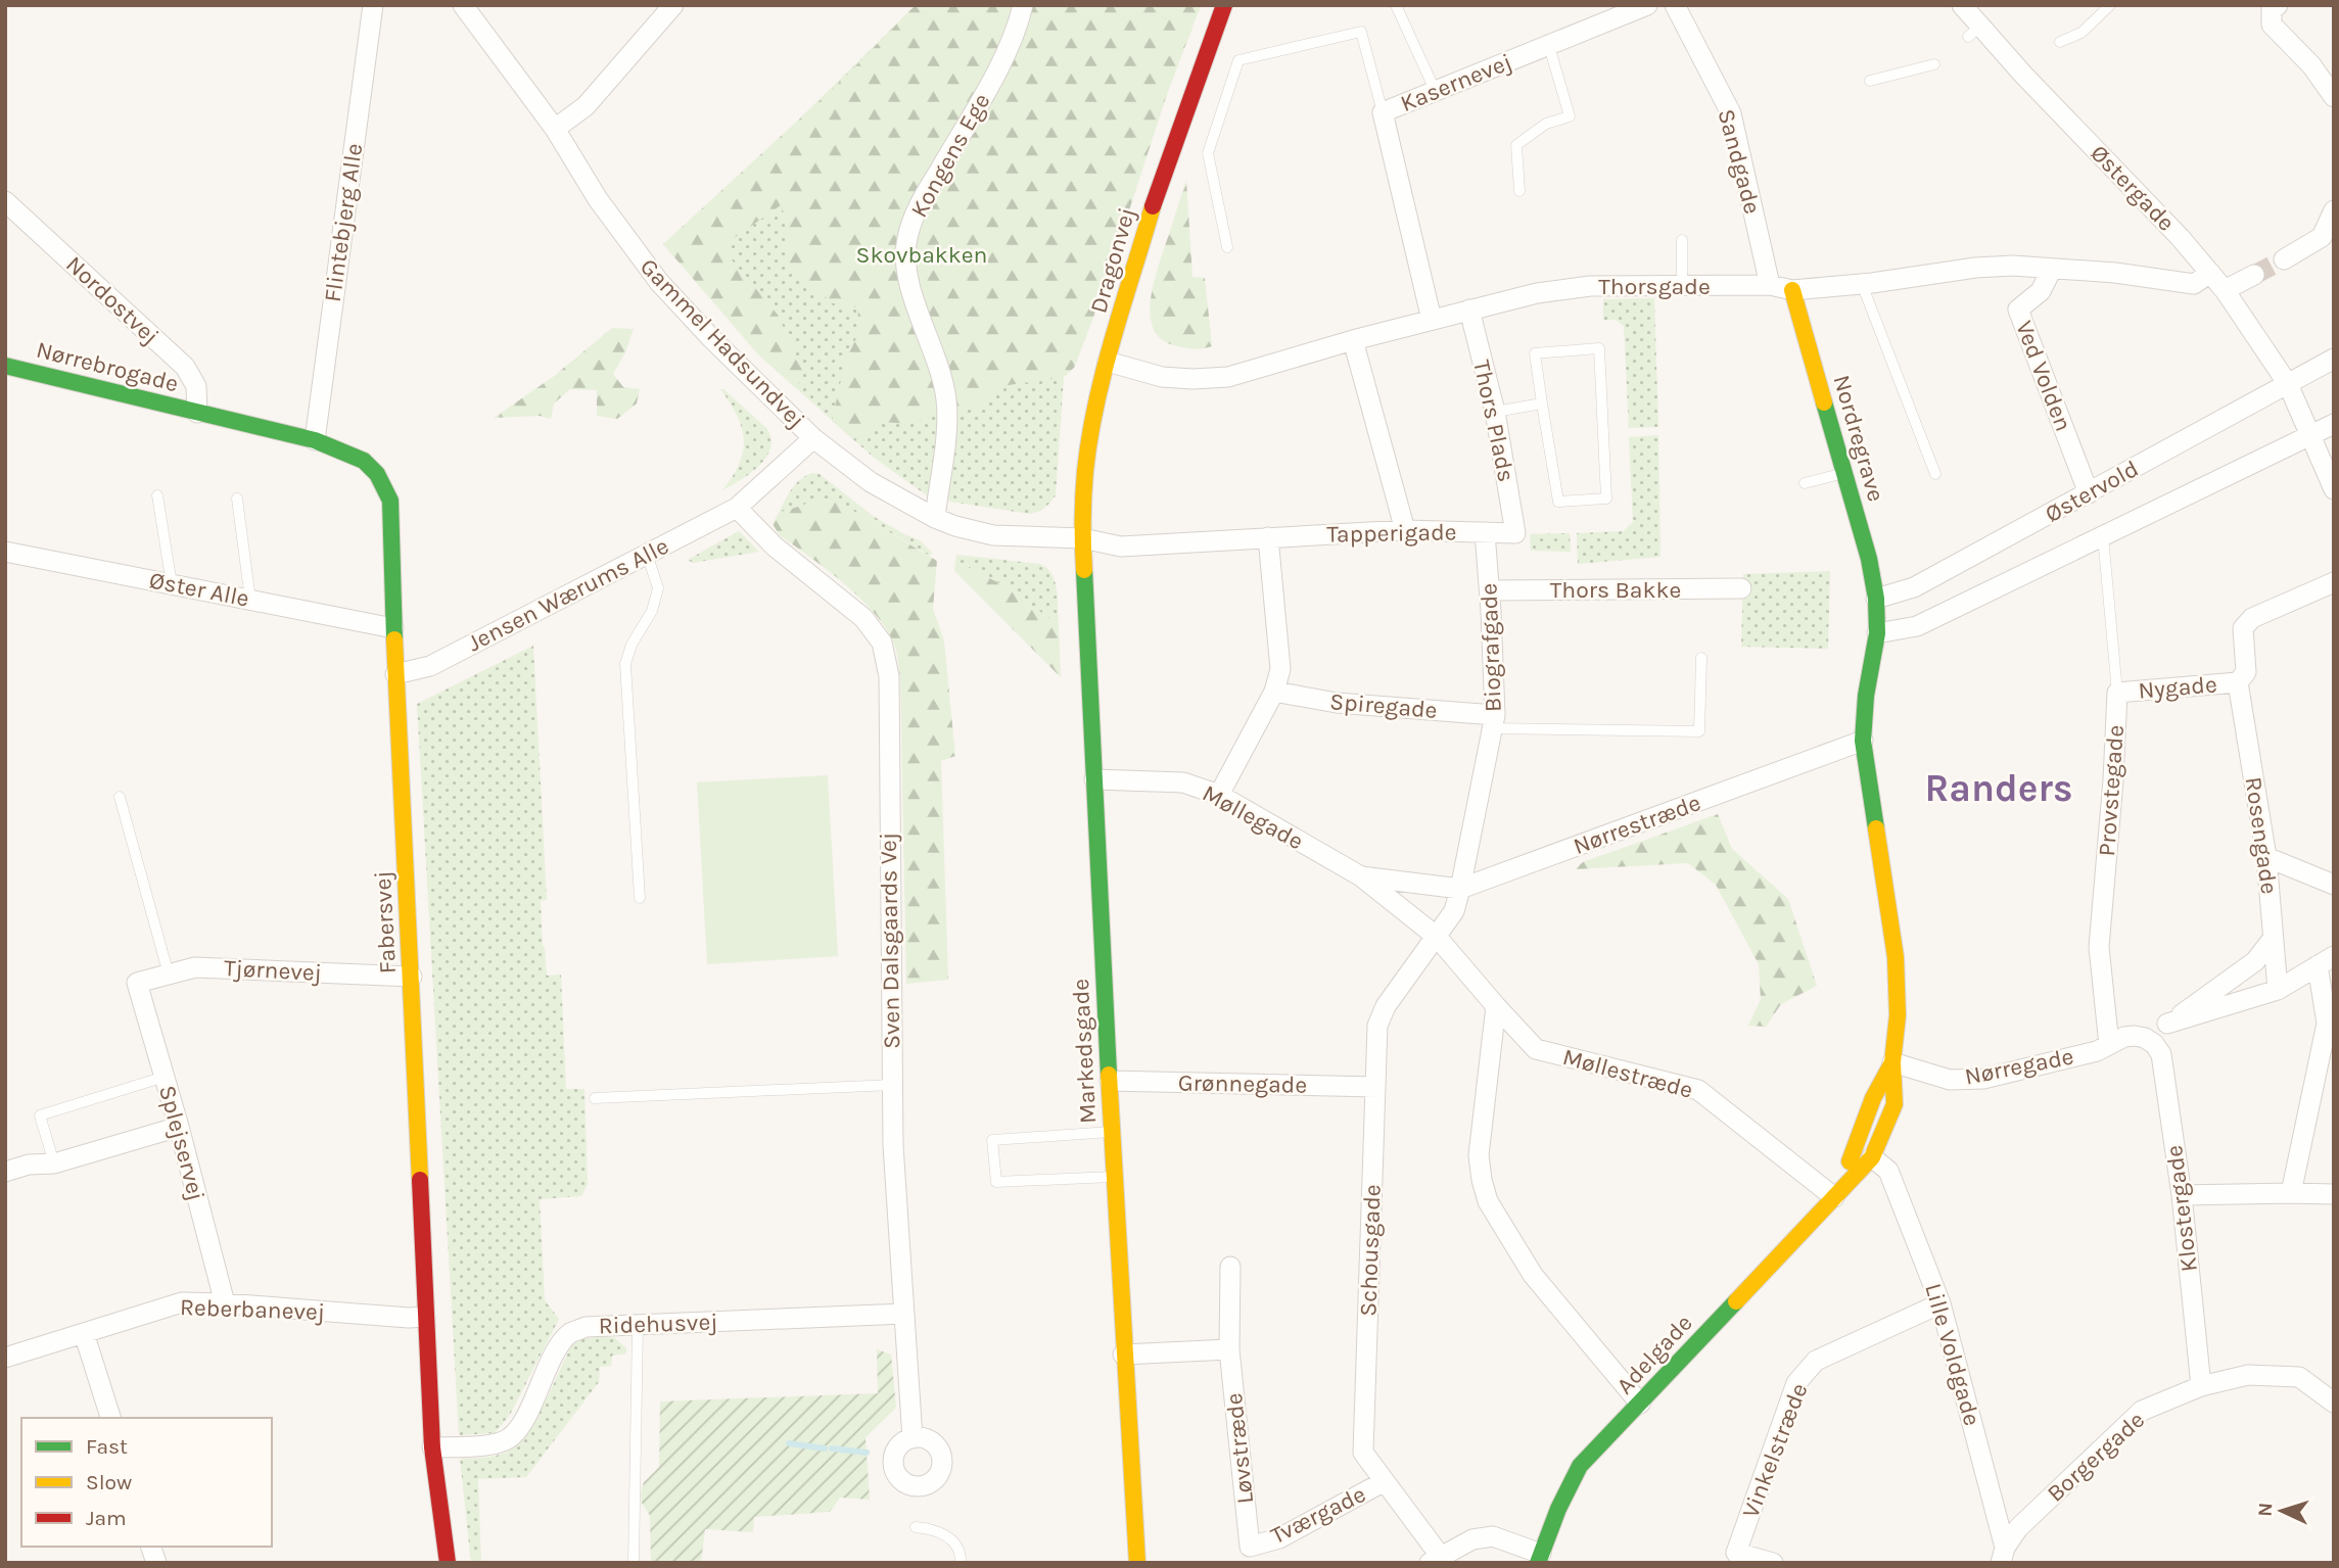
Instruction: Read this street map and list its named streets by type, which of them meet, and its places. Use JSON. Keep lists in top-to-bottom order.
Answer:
{
  "streets": {
    "street": [
      "Kasernevej",
      "Kongens Ege",
      "Sandgade",
      "Østergade",
      "Flintebjerg Alle",
      "Dragonvej",
      "Thorsgade",
      "Nordostvej",
      "Gammel Hadsundvej",
      "Nørrebrogade",
      "Ved Volden",
      "Thors Plads",
      "Nordregrave",
      "Østervold",
      "Tapperigade",
      "Øster Alle",
      "Thors Bakke",
      "Jensen Wærums Alle",
      "Biografgade",
      "Nygade",
      "Spiregade",
      "Provstegade",
      "Møllegade",
      "Nørrestræde",
      "Rosengade",
      "Fabersvej",
      "Sven Dalsgaards Vej",
      "Tjørnevej",
      "Markedsgade",
      "Nørregade",
      "Møllestræde",
      "Grønnegade",
      "Splejservej",
      "Klostergade",
      "Schousgade",
      "Reberbanevej",
      "Ridehusvej",
      "Adelgade",
      "Lille Voldgade",
      "Løvstræde",
      "Vinkelstræde",
      "Borgergade",
      "Tværgade"
    ]
  },
  "crossings": [
    ["Kasernevej", "Thorsgade"],
    ["Kongens Ege", "Gammel Hadsundvej"],
    ["Sandgade", "Thorsgade"],
    ["Østergade", "Thorsgade"],
    ["Østergade", "Østervold"],
    ["Flintebjerg Alle", "Fabersvej"],
    ["Dragonvej", "Thorsgade"],
    ["Dragonvej", "Gammel Hadsundvej"],
    ["Dragonvej", "Tapperigade"],
    ["Dragonvej", "Markedsgade"],
    ["Thorsgade", "Ved Volden"],
    ["Thorsgade", "Thors Plads"],
    ["Thorsgade", "Nordregrave"],
    ["Nordostvej", "Nørrebrogade"],
    ["Nordostvej", "Fabersvej"],
    ["Gammel Hadsundvej", "Tapperigade"],
    ["Gammel Hadsundvej", "Jensen Wærums Alle"],
    ["Gammel Hadsundvej", "Markedsgade"],
    ["Nørrebrogade", "Fabersvej"],
    ["Ved Volden", "Østervold"],
    ["Thors Plads", "Tapperigade"],
    ["Nordregrave", "Østervold"],
    ["Østervold", "Provstegade"],
    ["Tapperigade", "Biografgade"],
    ["Tapperigade", "Markedsgade"],
    ["Øster Alle", "Fabersvej"],
    ["Thors Bakke", "Biografgade"],
    ["Jensen Wærums Alle", "Fabersvej"],
    ["Jensen Wærums Alle", "Sven Dalsgaards Vej"],
    ["Biografgade", "Spiregade"],
    ["Biografgade", "Møllegade"],
    ["Biografgade", "Nørrestræde"],
    ["Nygade", "Provstegade"],
    ["Nygade", "Rosengade"],
    ["Provstegade", "Nørregade"],
    ["Møllegade", "Nørrestræde"],
    ["Møllegade", "Markedsgade"],
    ["Møllegade", "Møllestræde"],
    ["Møllegade", "Schousgade"],
    ["Fabersvej", "Tjørnevej"],
    ["Fabersvej", "Reberbanevej"],
    ["Fabersvej", "Ridehusvej"],
    ["Sven Dalsgaards Vej", "Ridehusvej"],
    ["Tjørnevej", "Splejservej"],
    ["Markedsgade", "Grønnegade"],
    ["Nørregade", "Klostergade"],
    ["Møllestræde", "Schousgade"],
    ["Møllestræde", "Adelgade"],
    ["Grønnegade", "Schousgade"],
    ["Splejservej", "Reberbanevej"],
    ["Klostergade", "Borgergade"],
    ["Schousgade", "Tværgade"],
    ["Adelgade", "Lille Voldgade"],
    ["Lille Voldgade", "Vinkelstræde"],
    ["Lille Voldgade", "Borgergade"],
    ["Løvstræde", "Tværgade"]
  ],
  "districts": ["Randers"],
  "parks": ["Skovbakken"],
  "legend": ["Fast", "Slow", "Jam"],
  "north": "left"
}
